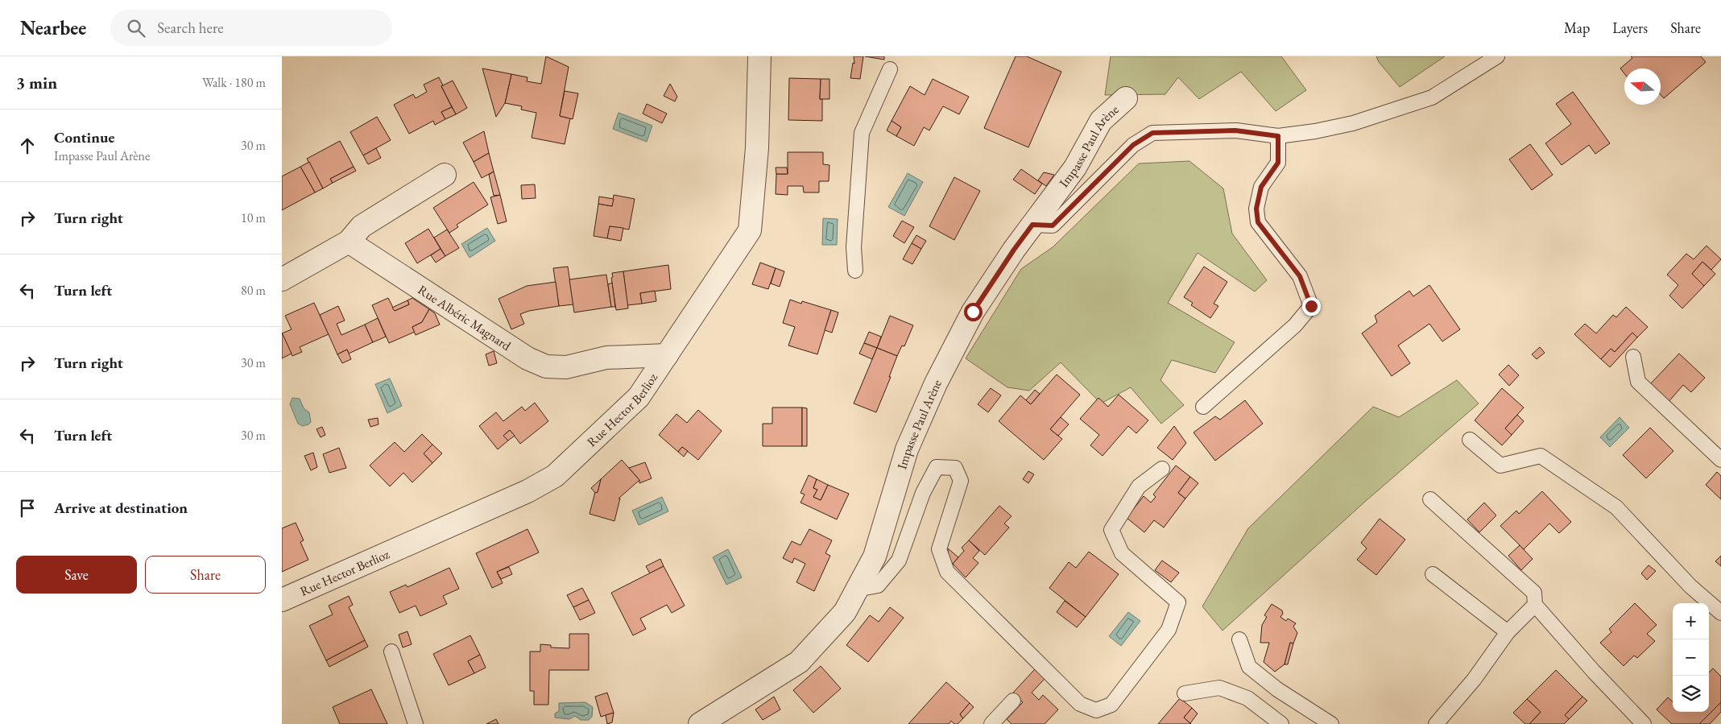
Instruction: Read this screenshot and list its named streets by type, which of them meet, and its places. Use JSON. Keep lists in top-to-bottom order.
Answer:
{
  "streets": {
    "street": ["Impasse Paul Arène", "Rue Albéric Magnard", "Rue Hector Berlioz"]
  },
  "crossings": [
    ["Rue Albéric Magnard", "Rue Hector Berlioz"]
  ],
  "north": "left",
  "page": {
    "header": "Nearbee",
    "search": "Search here",
    "nav": ["Map", "Layers", "Share"],
    "heading": ["3 min", "Walk · 180 m"],
    "list": [
      ["Continue", "Impasse Paul Arène", "30 m"],
      ["Turn right", "10 m"],
      ["Turn left", "80 m"],
      ["Turn right", "30 m"],
      ["Turn left", "30 m"],
      "Arrive at destination"
    ],
    "buttons": ["Save", "Share"],
    "map_buttons": ["+", "−"]
  }
}
